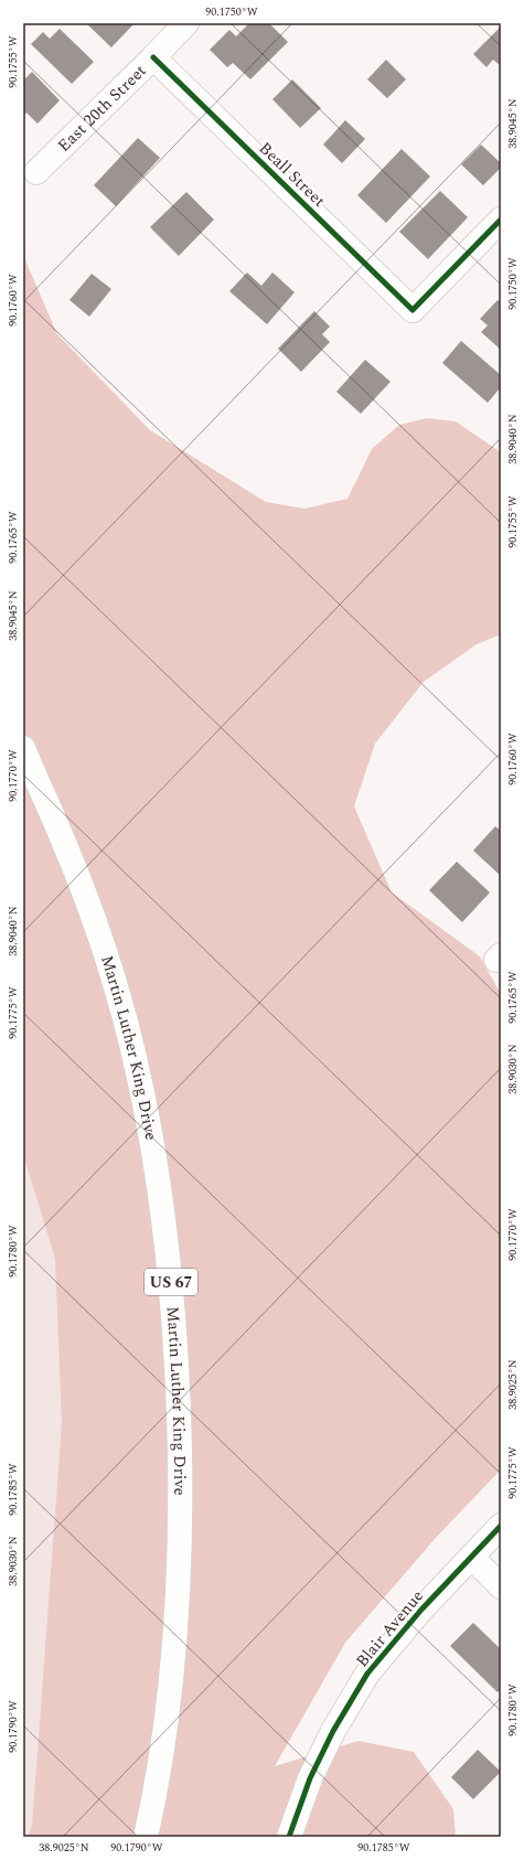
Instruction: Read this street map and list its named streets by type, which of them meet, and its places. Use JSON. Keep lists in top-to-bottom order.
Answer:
{
  "streets": {
    "main road": [
      "East 20th Street",
      "Beall Street",
      "Martin Luther King Drive",
      "US 67",
      "Blair Avenue"
    ]
  },
  "crossings": [
    ["East 20th Street", "Beall Street"]
  ],
  "coordinates": [
    "90.1750°W",
    "90.1755°W",
    "38.9045°N",
    "90.1760°W",
    "38.9040°N",
    "90.1765°W",
    "90.1770°W",
    "90.1775°W",
    "38.9030°N",
    "90.1780°W",
    "38.9025°N",
    "90.1785°W",
    "90.1790°W"
  ]
}
